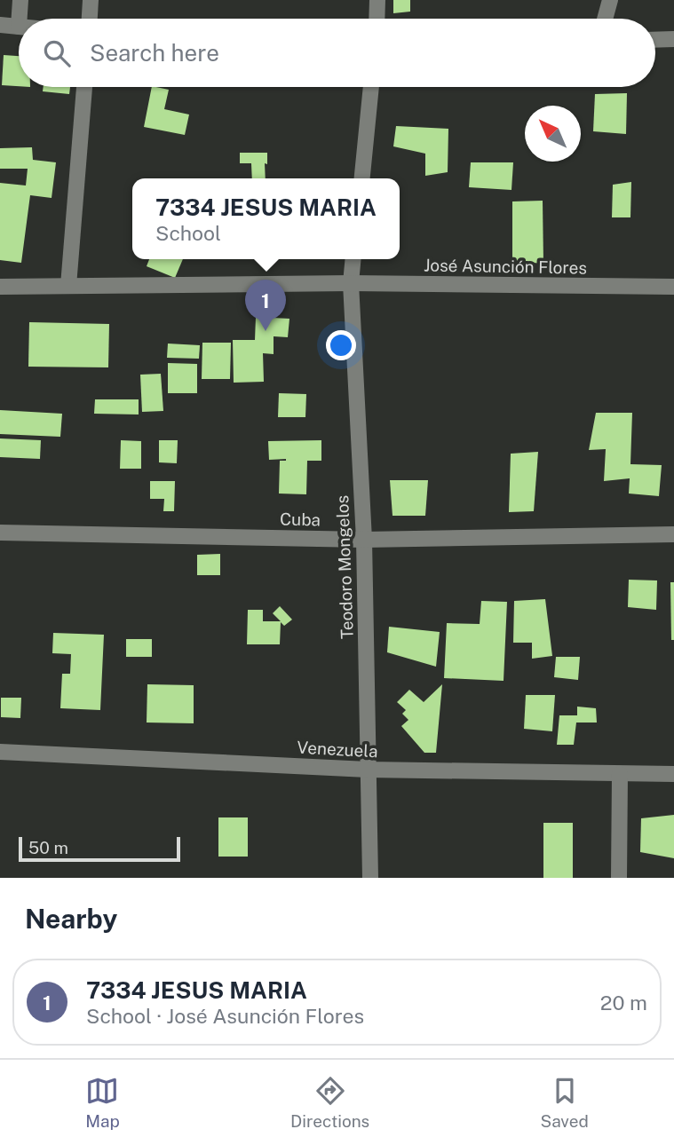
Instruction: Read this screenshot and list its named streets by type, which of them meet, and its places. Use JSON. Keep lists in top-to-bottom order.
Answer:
{
  "streets": {
    "street": [
      "José Asunción Flores",
      "Cuba",
      "Teodoro Mongelos",
      "Venezuela"
    ]
  },
  "crossings": [
    ["José Asunción Flores", "Teodoro Mongelos"],
    ["Cuba", "Teodoro Mongelos"],
    ["Teodoro Mongelos", "Venezuela"]
  ],
  "scale_bar": "50 m",
  "north": "top left",
  "page": {
    "search": "Search here",
    "popup": ["7334 JESUS MARIA", "School"],
    "pins": "1",
    "scale": "50 m",
    "heading": "Nearby",
    "list": [
      {
        "mark": "1",
        "name": "7334 JESUS MARIA",
        "note": "School · José Asunción Flores",
        "value": "20 m"
      }
    ],
    "nav": ["Map", "Directions", "Saved"]
  }
}
